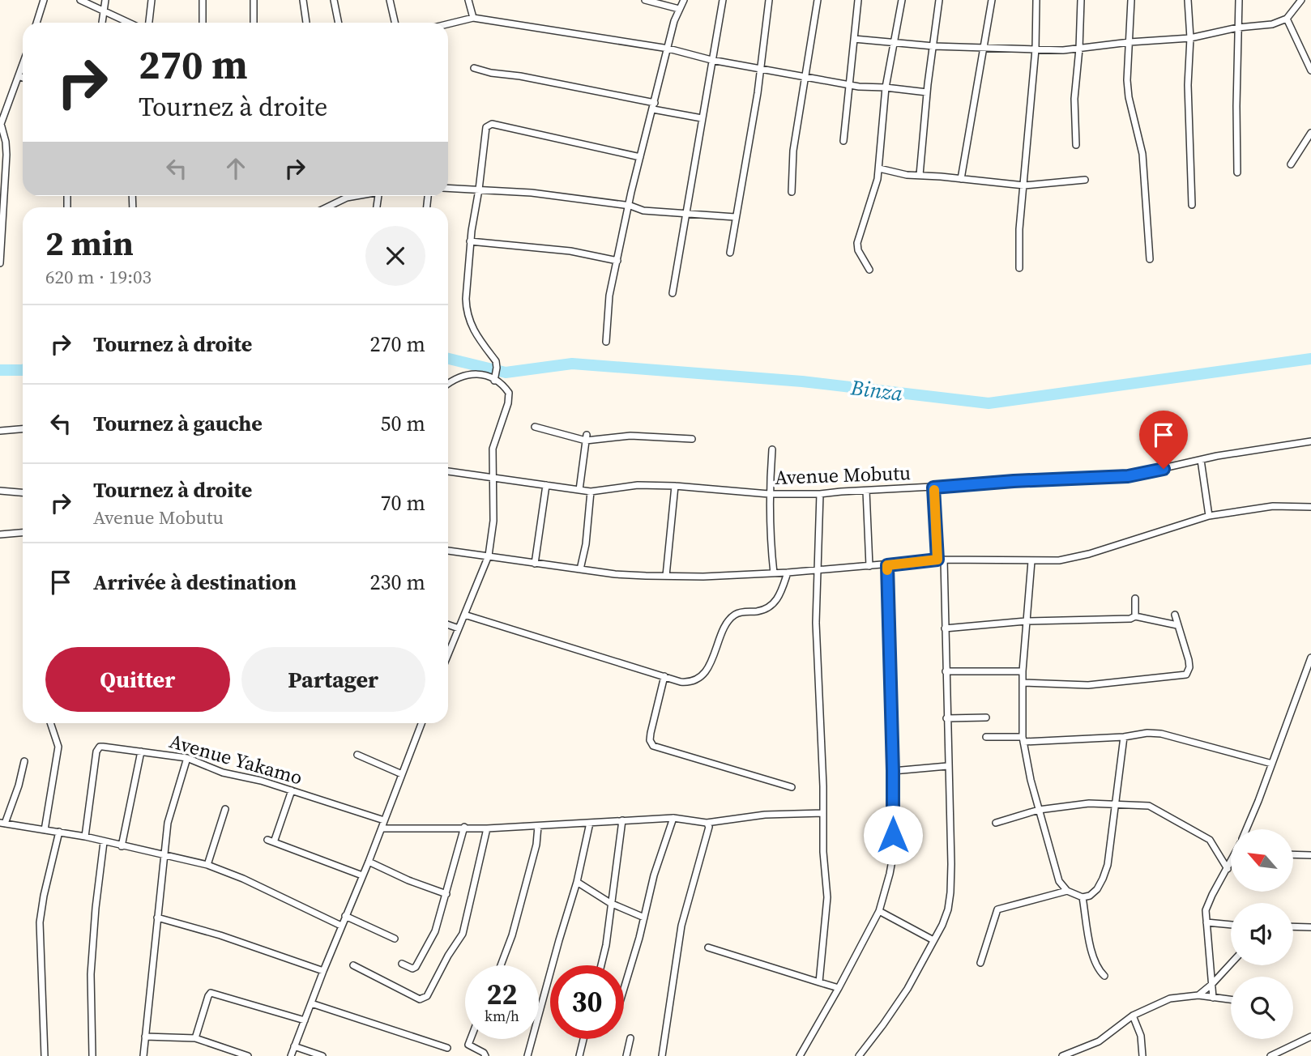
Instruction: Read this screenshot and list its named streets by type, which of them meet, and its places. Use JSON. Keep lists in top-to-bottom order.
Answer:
{
  "streets": {
    "street": ["Avenue Mobutu", "Avenue Yakamo"]
  },
  "water": ["Binza"],
  "north": "top left",
  "page": {
    "turn": ["270 m", "Tournez à droite"],
    "heading": ["2 min", "620 m · 19:03"],
    "list": [
      {
        "name": "Tournez à droite",
        "value": "270 m"
      },
      {
        "name": "Tournez à gauche",
        "value": "50 m"
      },
      {
        "name": "Tournez à droite",
        "note": "Avenue Mobutu",
        "value": "70 m"
      },
      {
        "name": "Arrivée à destination",
        "value": "230 m"
      }
    ],
    "buttons": ["Quitter", "Partager"],
    "speed": "22 km/h",
    "limit": "30"
  }
}
